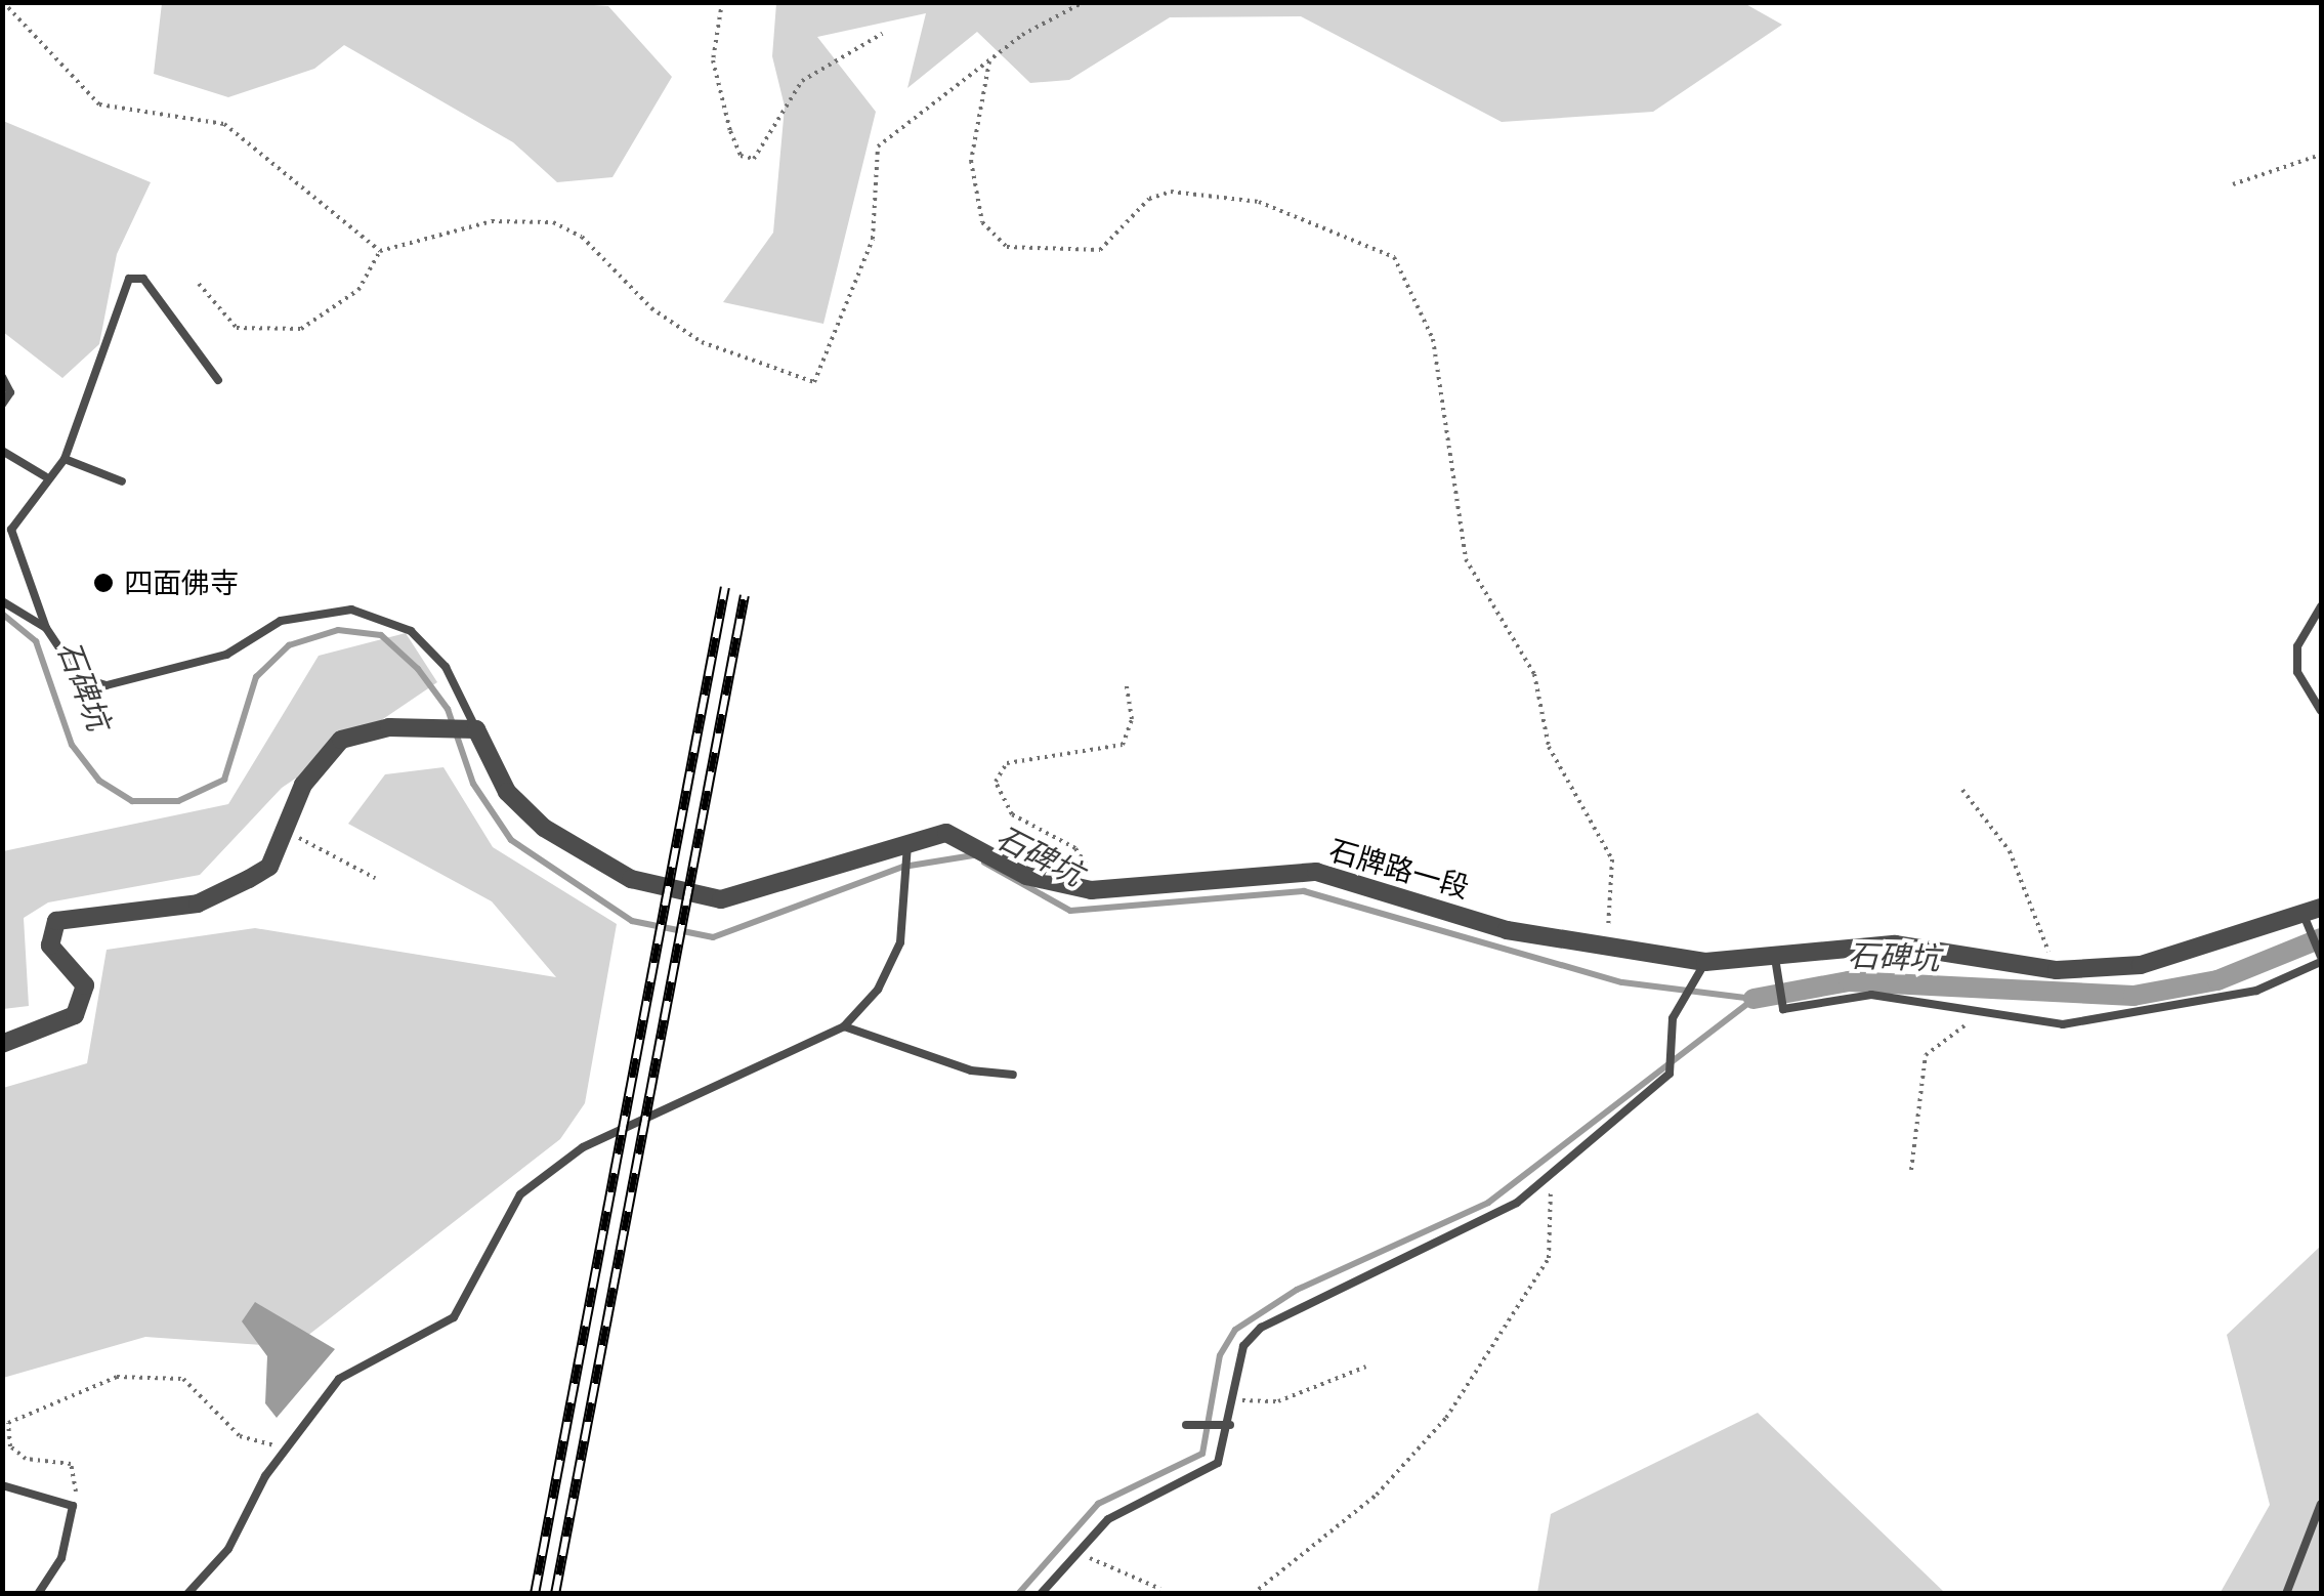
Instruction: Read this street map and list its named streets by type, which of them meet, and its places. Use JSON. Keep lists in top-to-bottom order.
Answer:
{
  "streets": {
    "street": ["石牌路一段"]
  },
  "water": ["石碑坑"],
  "places": ["四面佛寺"]
}
